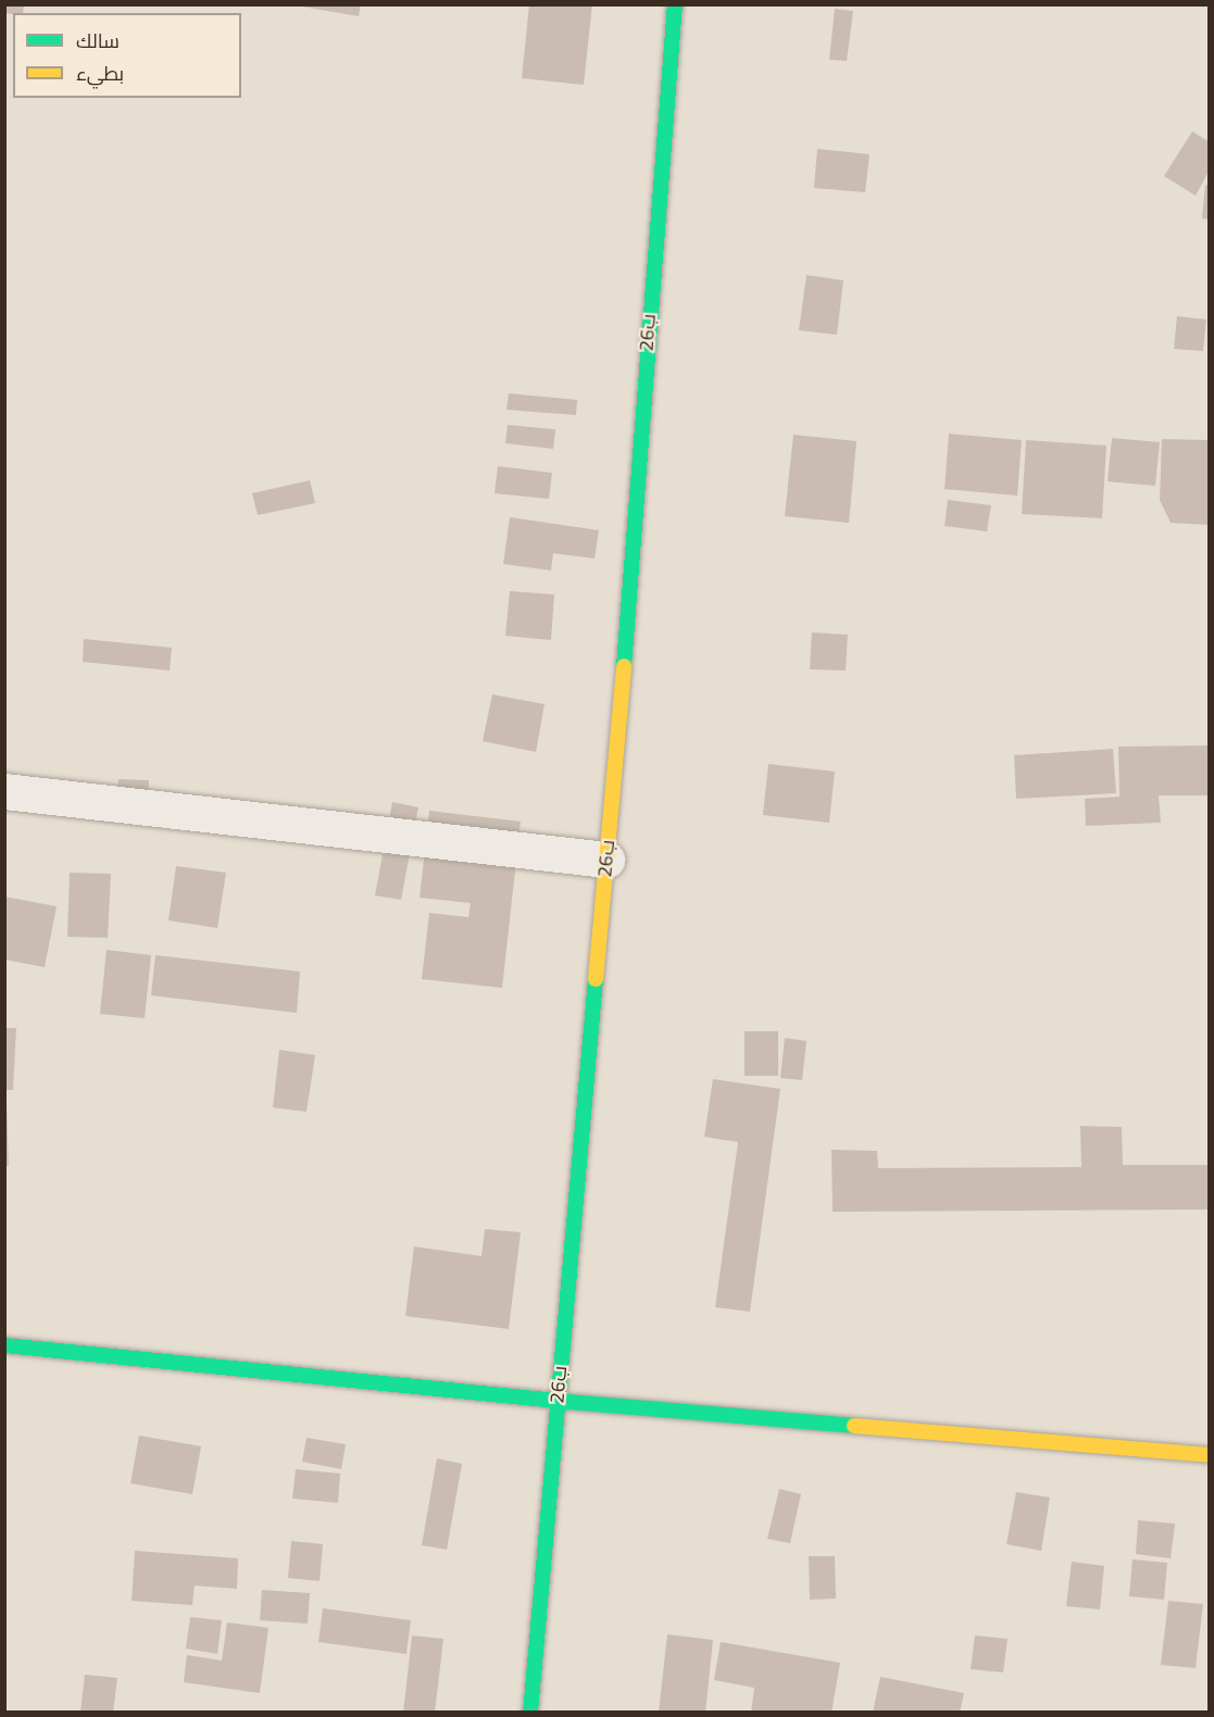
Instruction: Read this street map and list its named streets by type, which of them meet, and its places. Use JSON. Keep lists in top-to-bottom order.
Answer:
{
  "streets": {
    "main road": ["26ب"]
  },
  "legend": ["سالك", "بطيء"]
}
